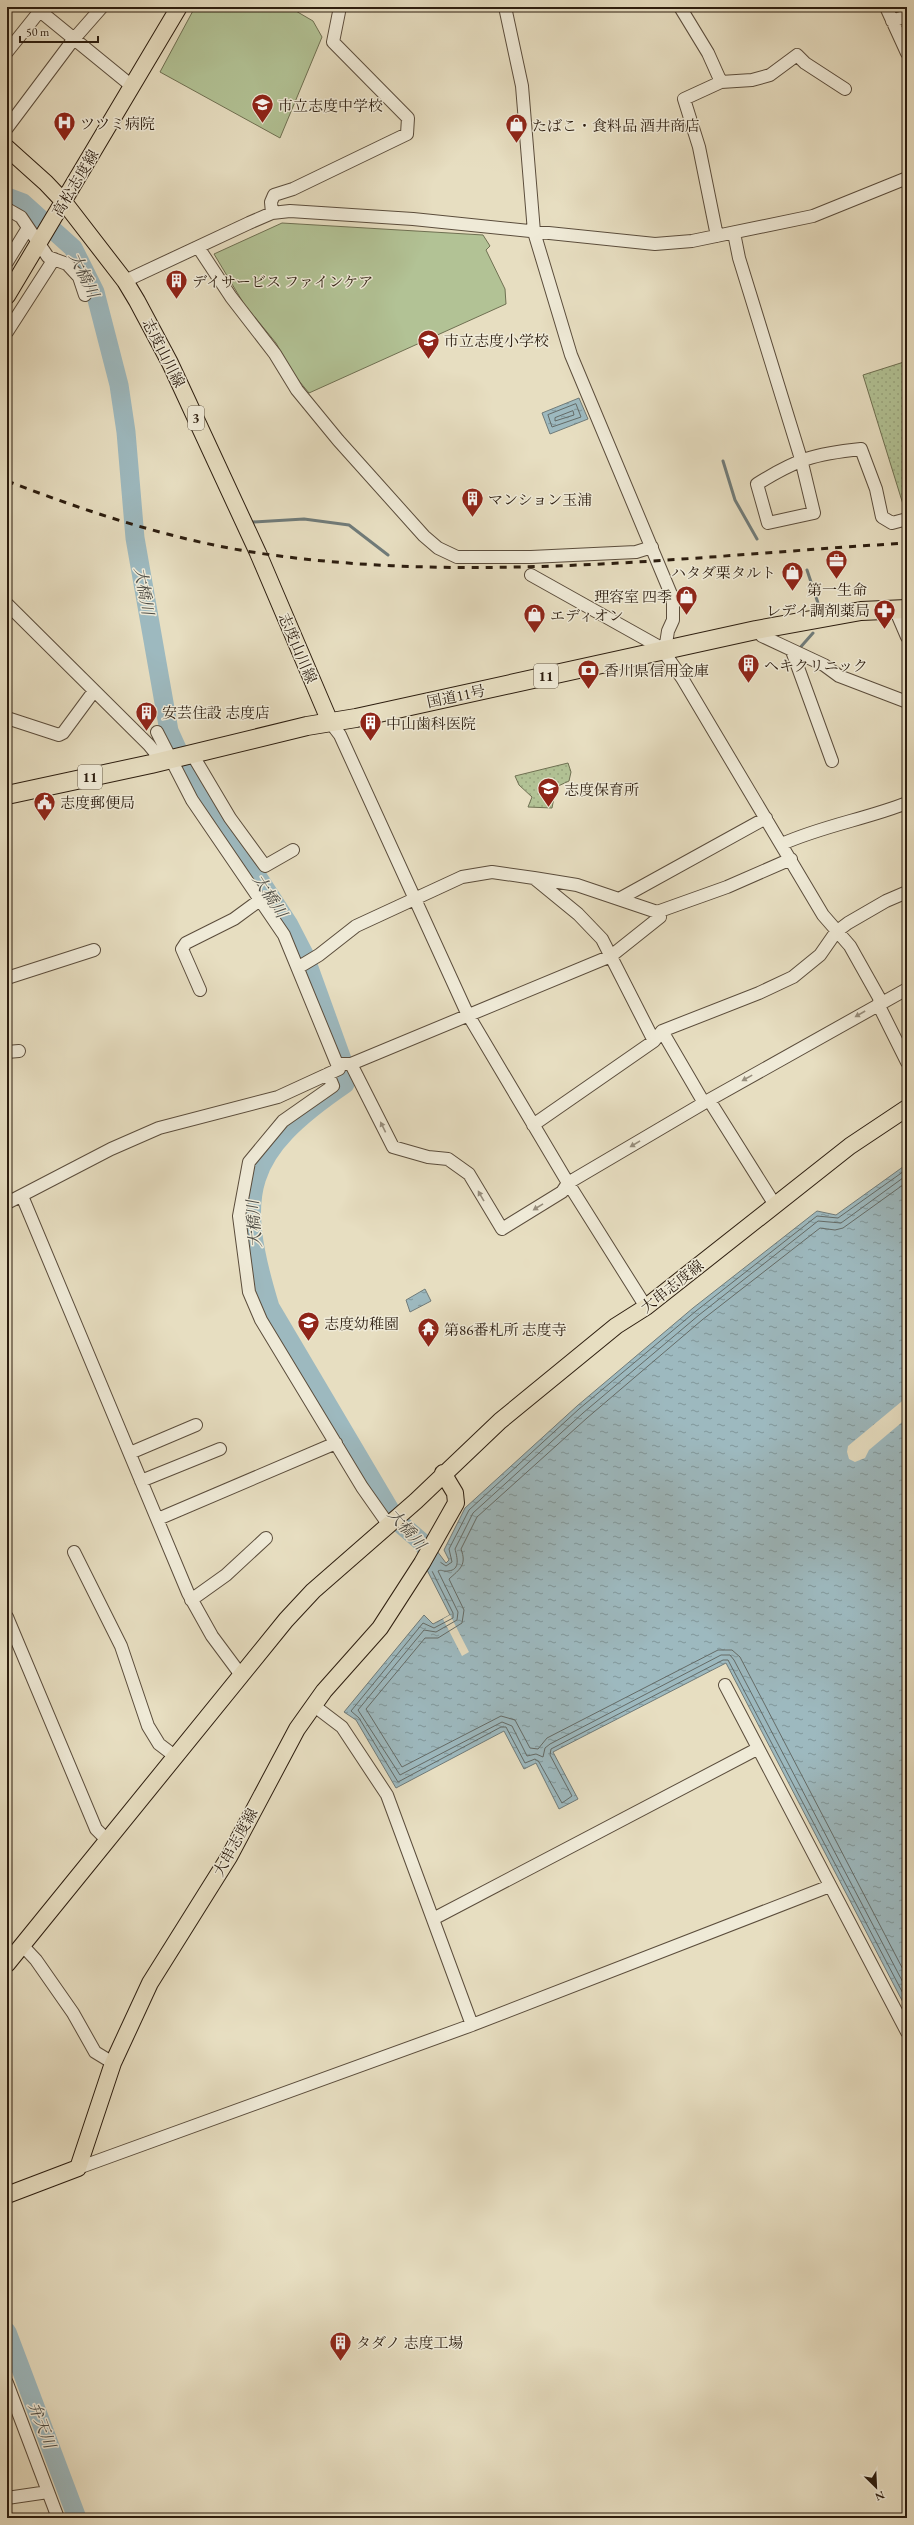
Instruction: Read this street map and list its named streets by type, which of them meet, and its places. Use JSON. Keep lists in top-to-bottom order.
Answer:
{
  "streets": {
    "highway": ["11", "国道11号"],
    "main road": [
      "高松志度線",
      "志度山川線",
      "3",
      "大串志度線"
    ]
  },
  "crossings": [
    ["高松志度線", "志度山川線"],
    ["志度山川線", "国道11号"]
  ],
  "water": ["大橋川", "弁天川"],
  "places": {
    "school or university": [
      "市立志度中学校",
      "市立志度小学校",
      "志度保育所",
      "志度幼稚園"
    ],
    "hospital": ["ツツミ病院"],
    "shop": [
      "たばこ・食料品 酒井商店",
      "ハタダ栗タルト",
      "理容室 四季",
      "エディオン"
    ],
    "building": [
      "デイサービス ファインケア",
      "マンション玉浦",
      "ヘキクリニック",
      "安芸住設 志度店",
      "中山歯科医院",
      "タダノ 志度工場"
    ],
    "office": ["第一生命"],
    "pharmacy": ["レデイ調剤薬局"],
    "bank": ["香川県信用金庫"],
    "public building": ["志度郵便局"],
    "temple": ["第86番札所 志度寺"]
  },
  "scale_bar": "50 m",
  "north": "bottom right"
}
